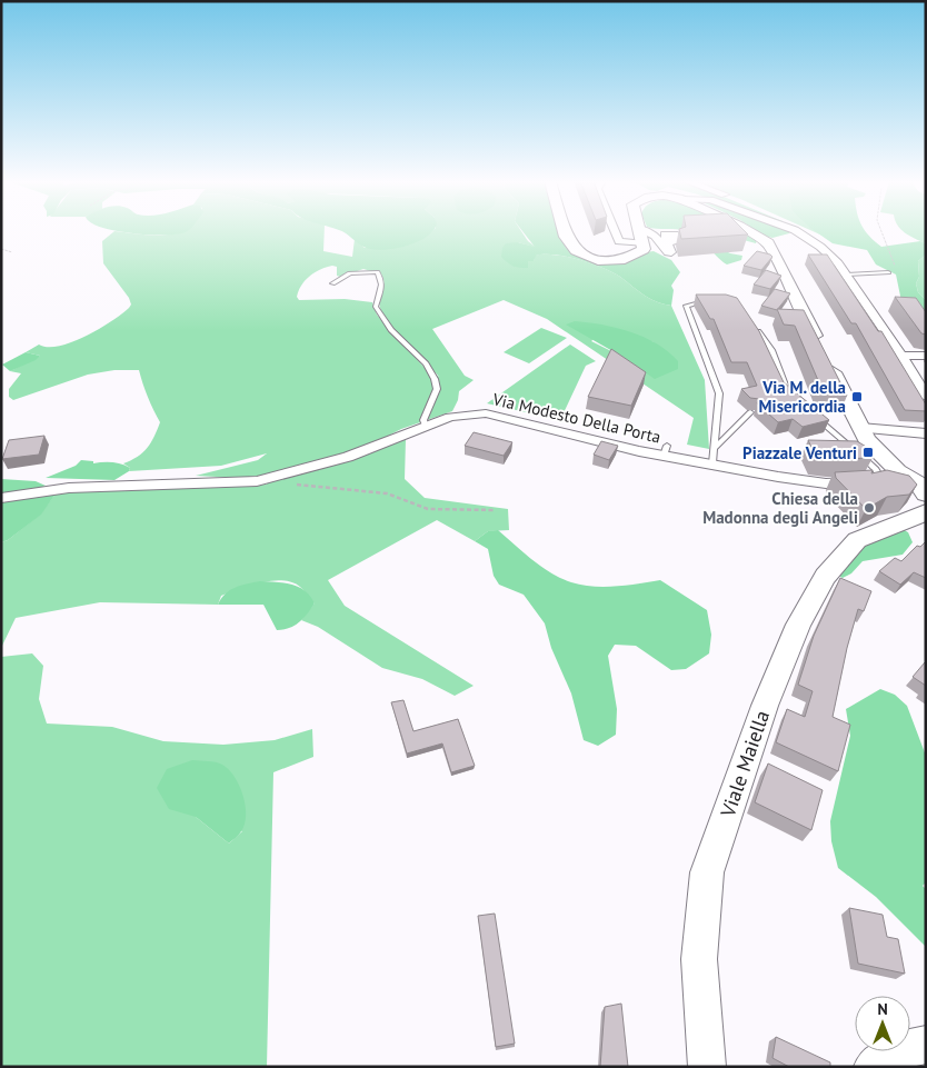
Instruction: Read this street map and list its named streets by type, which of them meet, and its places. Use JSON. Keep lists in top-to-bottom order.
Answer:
{
  "streets": {
    "main road": ["Viale Maiella"],
    "street": ["Via Modesto Della Porta"]
  },
  "crossings": [
    ["Via Modesto Della Porta", "Viale Maiella"]
  ],
  "places": {
    "transit": ["Via M. della Misericordia", "Piazzale Venturi"],
    "other": ["Chiesa della Madonna degli Angeli"]
  },
  "north": "top"
}
